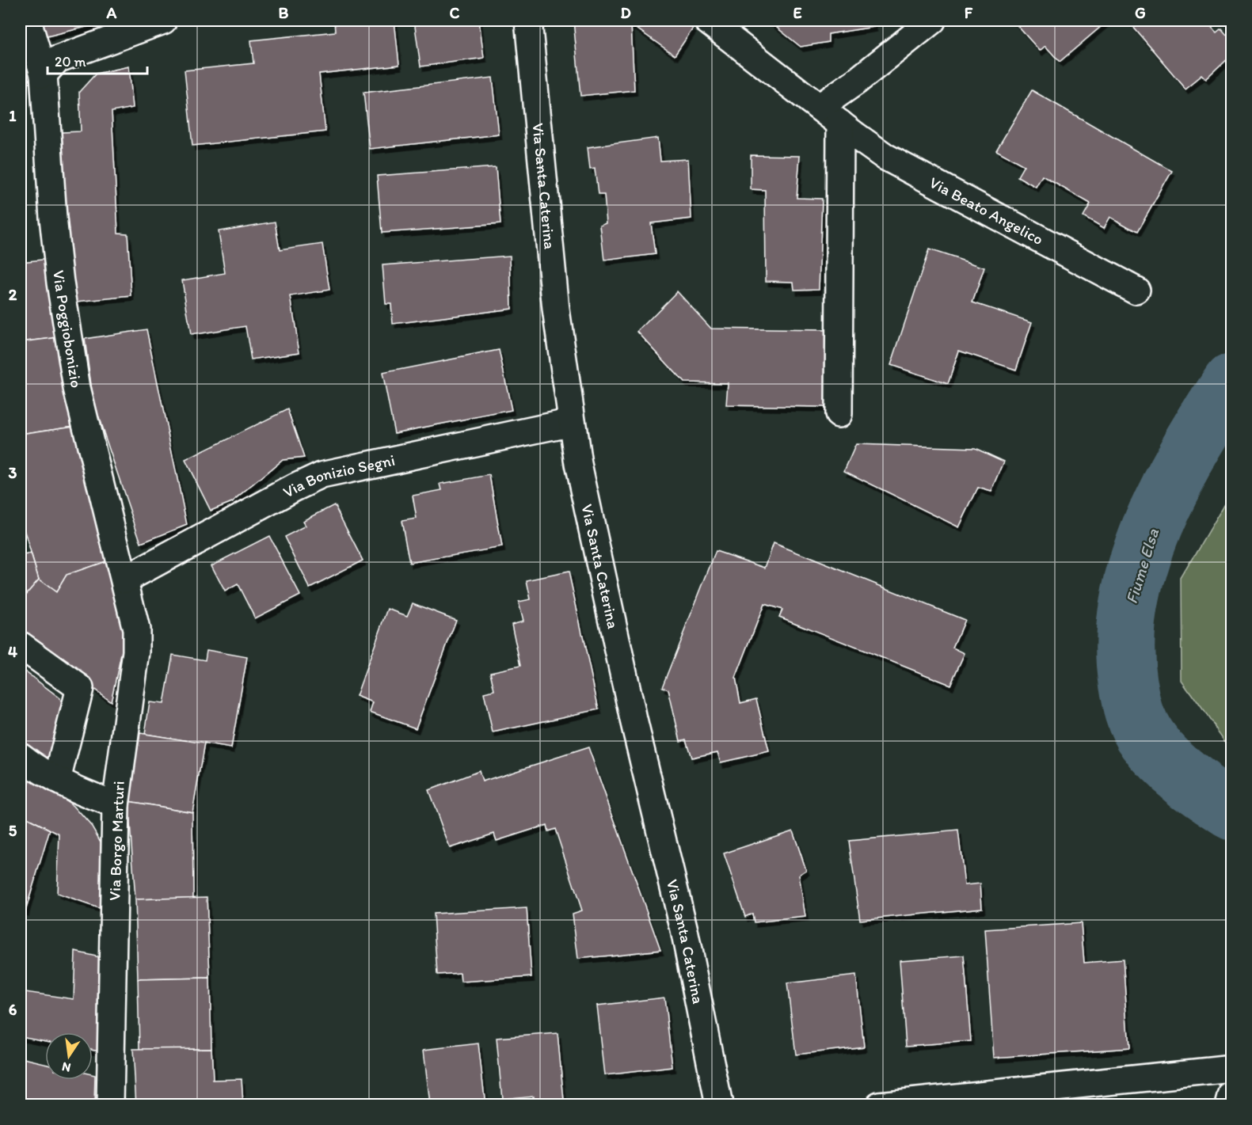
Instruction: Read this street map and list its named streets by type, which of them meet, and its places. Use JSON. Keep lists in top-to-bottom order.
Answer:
{
  "streets": {
    "street": [
      "Via Santa Caterina",
      "Via Beato Angelico",
      "Via Poggiobonizio",
      "Via Bonizio Segni",
      "Via Borgo Marturi"
    ]
  },
  "crossings": [
    ["Via Santa Caterina", "Via Bonizio Segni"],
    ["Via Poggiobonizio", "Via Bonizio Segni"],
    ["Via Poggiobonizio", "Via Borgo Marturi"],
    ["Via Bonizio Segni", "Via Borgo Marturi"]
  ],
  "water": ["Fiume Elsa"],
  "scale_bar": "20 m",
  "north": "bottom",
  "grid": {
    "columns": [
      "A",
      "B",
      "C",
      "D",
      "E",
      "F",
      "G"
    ],
    "rows": [
      "1",
      "2",
      "3",
      "4",
      "5",
      "6"
    ]
  }
}
